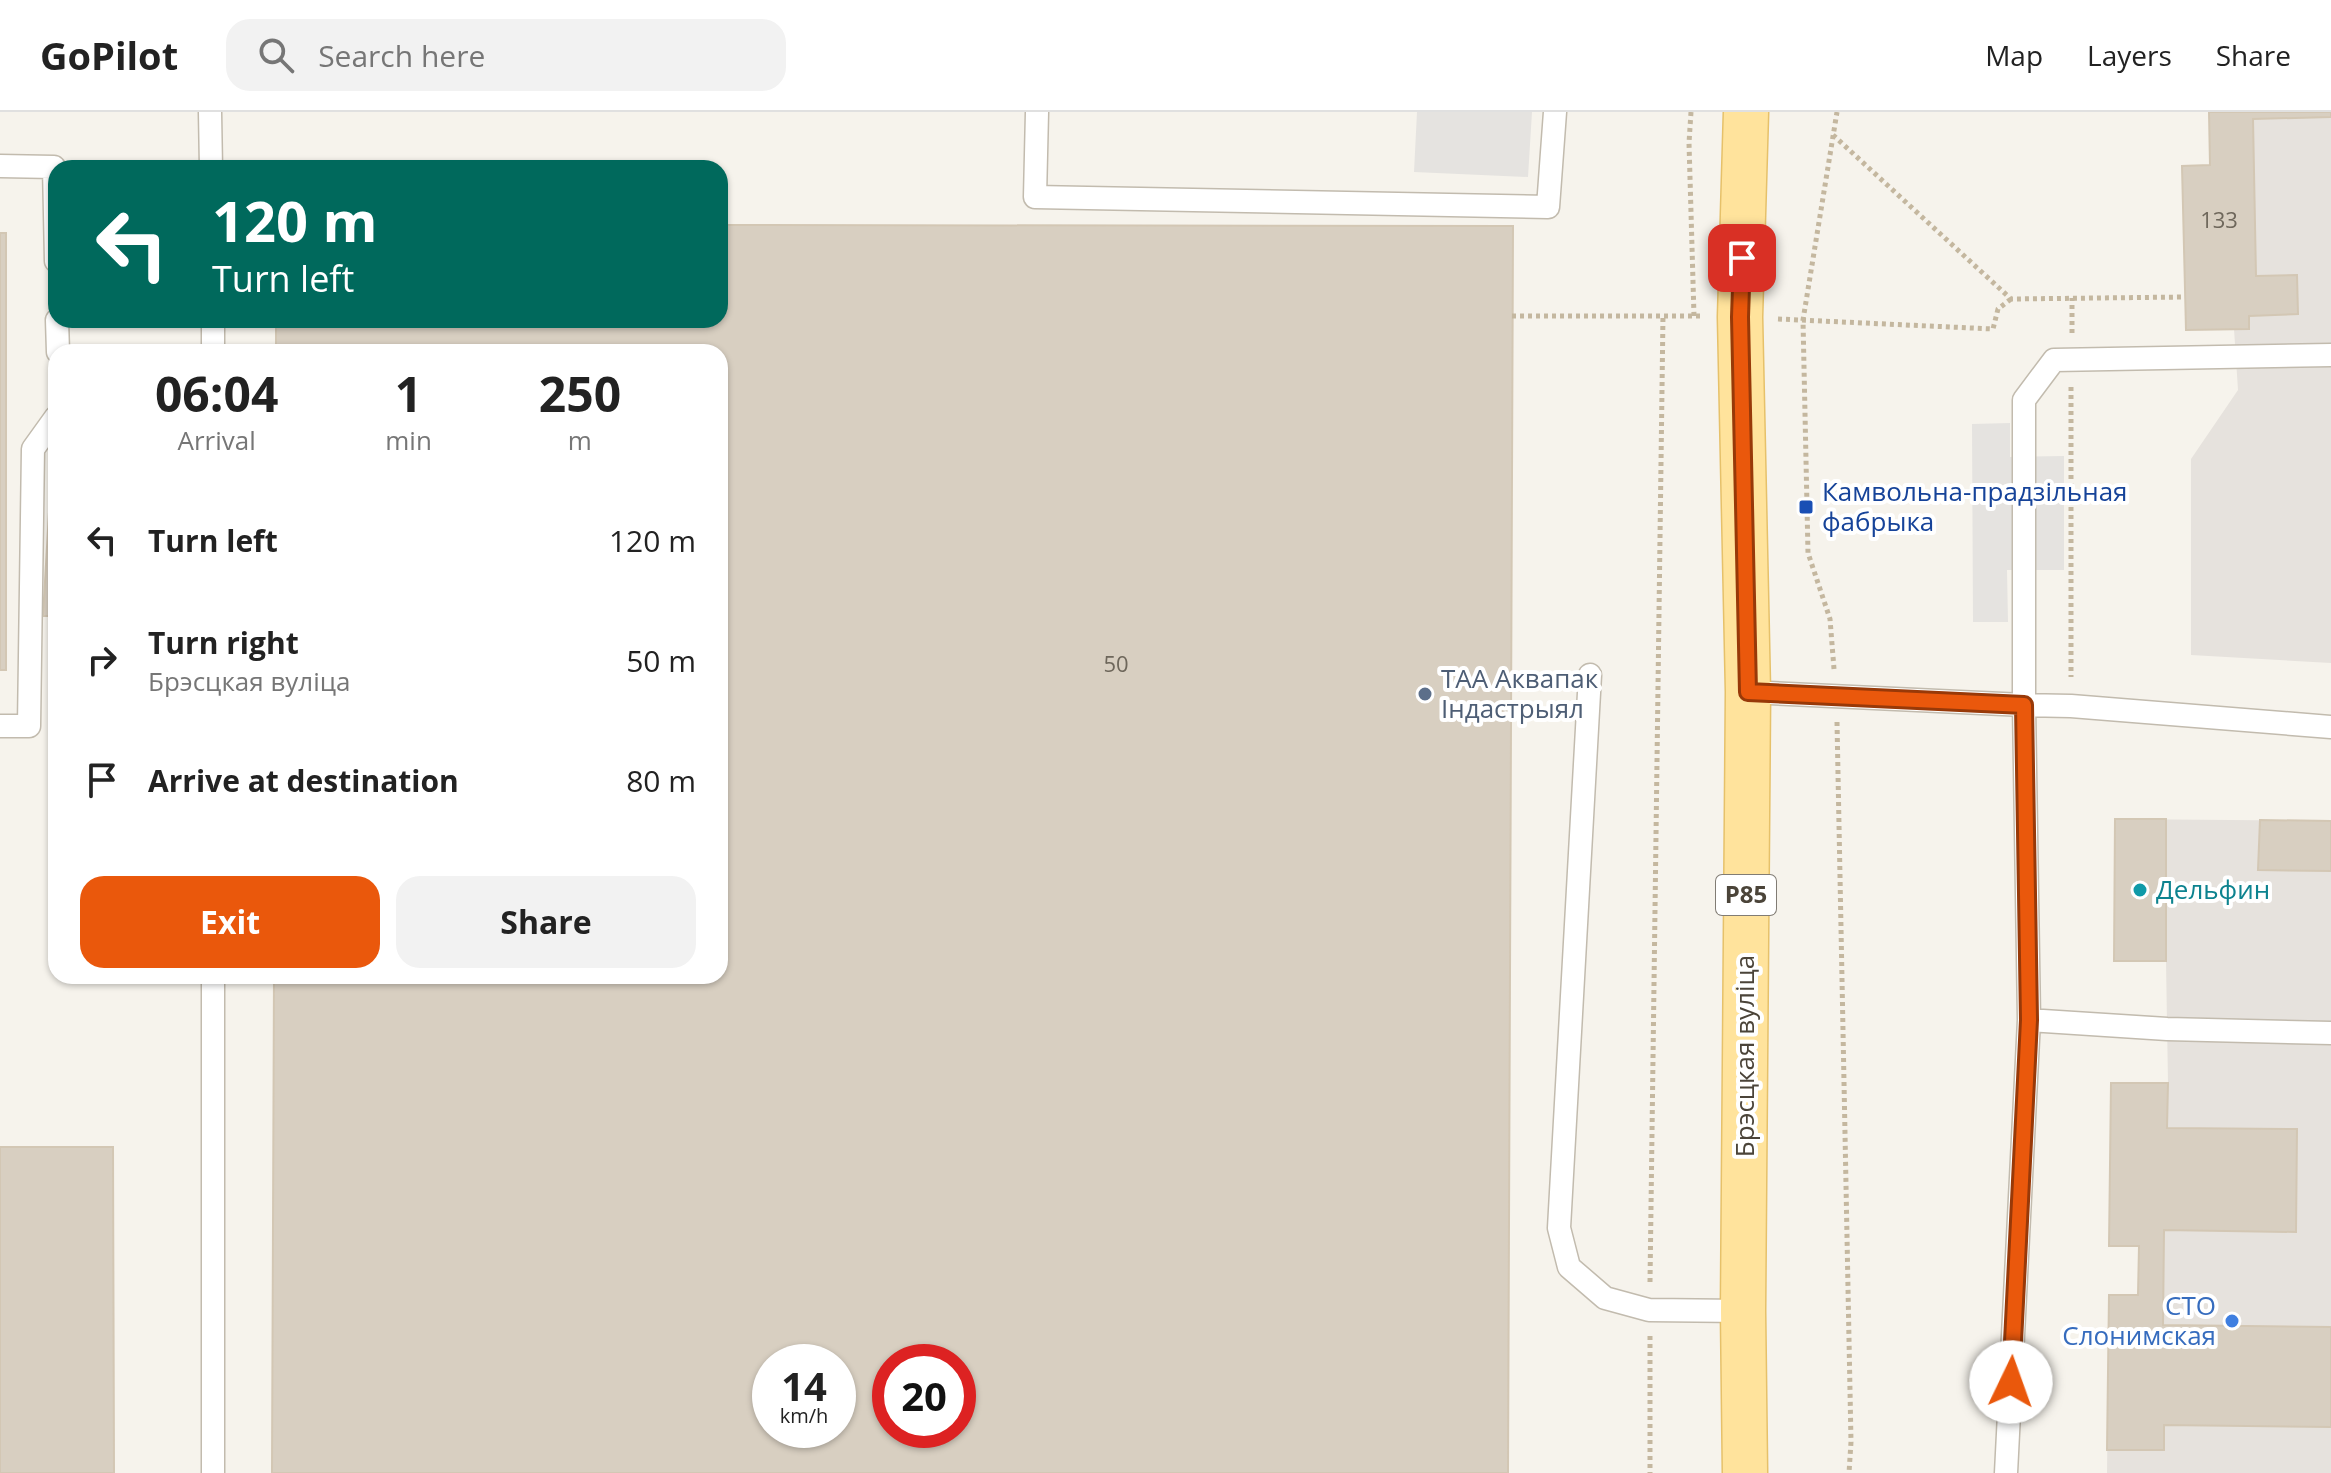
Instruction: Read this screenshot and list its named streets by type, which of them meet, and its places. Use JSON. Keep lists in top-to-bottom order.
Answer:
{
  "streets": {
    "main road": ["Р85", "Брэсцкая вуліца"]
  },
  "places": {
    "transit": ["Камвольна-прадзільная фабрыка"],
    "other": ["ТАА Аквапак Індастрыял", "Дельфин", "СТО Слонимская"]
  },
  "house_numbers": ["133", "50"],
  "page": {
    "header": "GoPilot",
    "search": "Search here",
    "nav": ["Map", "Layers", "Share"],
    "turn": ["120 m", "Turn left"],
    "eta": [
      "06:04",
      "Arrival",
      "1",
      "min",
      "250",
      "m"
    ],
    "list": [
      {
        "name": "Turn left",
        "value": "120 m"
      },
      {
        "name": "Turn right",
        "note": "Брэсцкая вуліца",
        "value": "50 m"
      },
      {
        "name": "Arrive at destination",
        "value": "80 m"
      }
    ],
    "buttons": ["Exit", "Share"],
    "speed": "14 km/h",
    "limit": "20"
  }
}
